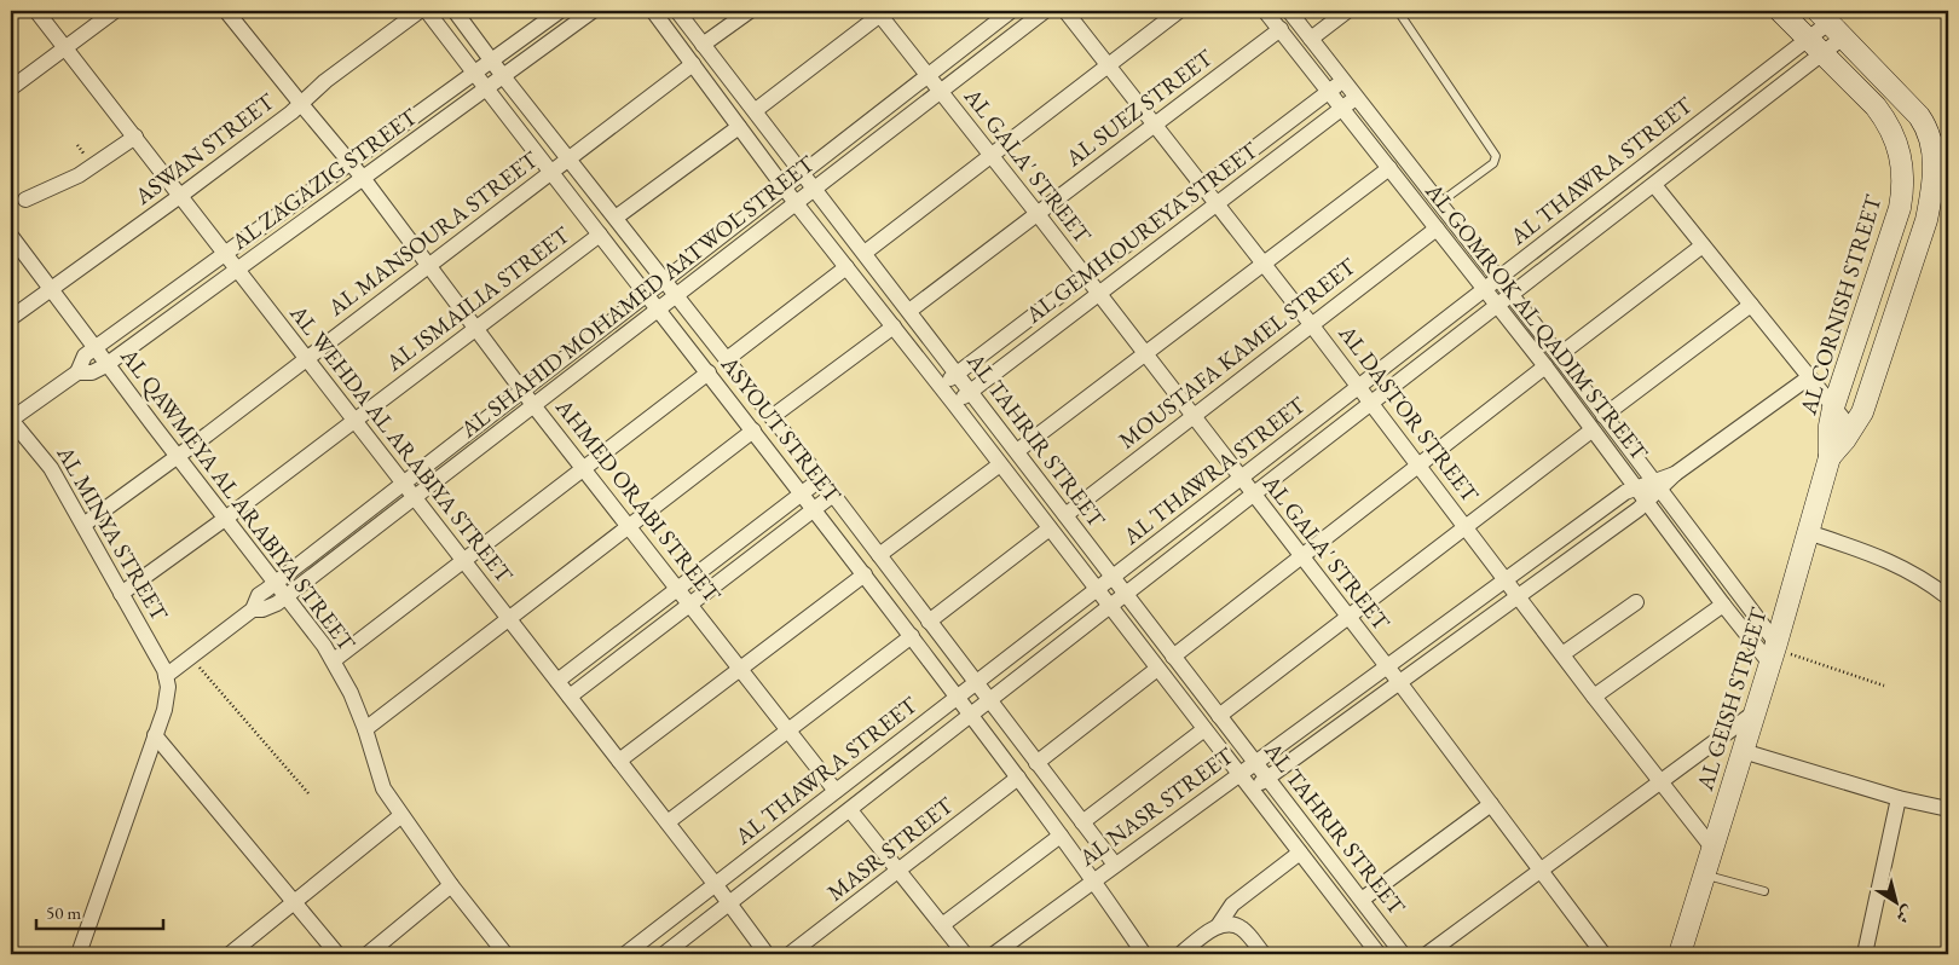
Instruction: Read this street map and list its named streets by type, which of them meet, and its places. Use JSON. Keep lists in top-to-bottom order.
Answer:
{
  "streets": {
    "main road": ["AL CORNISH STREET", "AL GEISH STREET"],
    "street": [
      "AL SUEZ STREET",
      "ASWAN STREET",
      "AL GALA' STREET",
      "AL THAWRA STREET",
      "AL ZAGAZIG STREET",
      "AL GEMHOUREYA STREET",
      "AL MANSOURA STREET",
      "AL SHAHID MOHAMED AATWOL STREET",
      "AL ISMAILIA STREET",
      "AL GOMROK AL QADIM STREET",
      "MOUSTAFA KAMEL STREET",
      "AL DASTOR STREET",
      "ASYOUT STREET",
      "AL TAHRIR STREET",
      "AL WEHDA AL ARABIYA STREET",
      "AL QAWMEYA AL ARABIYA STREET",
      "AHMED ORABI STREET",
      "AL MINYA STREET",
      "AL NASR STREET",
      "MASR STREET"
    ]
  },
  "crossings": [
    ["AL SUEZ STREET", "AL GALA' STREET"],
    ["AL SUEZ STREET", "AL GOMROK AL QADIM STREET"],
    ["AL SUEZ STREET", "AL DASTOR STREET"],
    ["AL SUEZ STREET", "AL TAHRIR STREET"],
    ["ASWAN STREET", "AL WEHDA AL ARABIYA STREET"],
    ["ASWAN STREET", "AL QAWMEYA AL ARABIYA STREET"],
    ["ASWAN STREET", "AHMED ORABI STREET"],
    ["AL GALA' STREET", "AL THAWRA STREET"],
    ["AL GALA' STREET", "AL GEMHOUREYA STREET"],
    ["AL GALA' STREET", "AL SHAHID MOHAMED AATWOL STREET"],
    ["AL GALA' STREET", "MOUSTAFA KAMEL STREET"],
    ["AL GALA' STREET", "AL NASR STREET"],
    ["AL THAWRA STREET", "AL CORNISH STREET"],
    ["AL THAWRA STREET", "AL GOMROK AL QADIM STREET"],
    ["AL THAWRA STREET", "AL DASTOR STREET"],
    ["AL THAWRA STREET", "ASYOUT STREET"],
    ["AL THAWRA STREET", "AL TAHRIR STREET"],
    ["AL THAWRA STREET", "AL WEHDA AL ARABIYA STREET"],
    ["AL THAWRA STREET", "AHMED ORABI STREET"],
    ["AL ZAGAZIG STREET", "ASYOUT STREET"],
    ["AL ZAGAZIG STREET", "AL WEHDA AL ARABIYA STREET"],
    ["AL ZAGAZIG STREET", "AL QAWMEYA AL ARABIYA STREET"],
    ["AL ZAGAZIG STREET", "AHMED ORABI STREET"],
    ["AL ZAGAZIG STREET", "AL MINYA STREET"],
    ["AL GEMHOUREYA STREET", "AL GOMROK AL QADIM STREET"],
    ["AL GEMHOUREYA STREET", "AL DASTOR STREET"],
    ["AL GEMHOUREYA STREET", "AL TAHRIR STREET"],
    ["AL MANSOURA STREET", "ASYOUT STREET"],
    ["AL MANSOURA STREET", "AL TAHRIR STREET"],
    ["AL MANSOURA STREET", "AL WEHDA AL ARABIYA STREET"],
    ["AL MANSOURA STREET", "AL QAWMEYA AL ARABIYA STREET"],
    ["AL MANSOURA STREET", "AHMED ORABI STREET"],
    ["AL MANSOURA STREET", "AL MINYA STREET"],
    ["AL SHAHID MOHAMED AATWOL STREET", "ASYOUT STREET"],
    ["AL SHAHID MOHAMED AATWOL STREET", "AL TAHRIR STREET"],
    ["AL SHAHID MOHAMED AATWOL STREET", "AL WEHDA AL ARABIYA STREET"],
    ["AL SHAHID MOHAMED AATWOL STREET", "AL QAWMEYA AL ARABIYA STREET"],
    ["AL SHAHID MOHAMED AATWOL STREET", "AHMED ORABI STREET"],
    ["AL SHAHID MOHAMED AATWOL STREET", "AL MINYA STREET"],
    ["AL ISMAILIA STREET", "ASYOUT STREET"],
    ["AL ISMAILIA STREET", "AL WEHDA AL ARABIYA STREET"],
    ["AL ISMAILIA STREET", "AL QAWMEYA AL ARABIYA STREET"],
    ["AL ISMAILIA STREET", "AHMED ORABI STREET"],
    ["AL ISMAILIA STREET", "AL MINYA STREET"],
    ["AL CORNISH STREET", "AL GEISH STREET"],
    ["AL GOMROK AL QADIM STREET", "MOUSTAFA KAMEL STREET"],
    ["AL GOMROK AL QADIM STREET", "AL GEISH STREET"],
    ["AL GOMROK AL QADIM STREET", "AL NASR STREET"],
    ["MOUSTAFA KAMEL STREET", "AL DASTOR STREET"],
    ["MOUSTAFA KAMEL STREET", "AL TAHRIR STREET"],
    ["AL DASTOR STREET", "AL GEISH STREET"],
    ["AL DASTOR STREET", "AL NASR STREET"],
    ["ASYOUT STREET", "AL NASR STREET"],
    ["ASYOUT STREET", "MASR STREET"],
    ["AL TAHRIR STREET", "AL NASR STREET"]
  ],
  "scale_bar": "50 m",
  "north": "bottom right"
}
